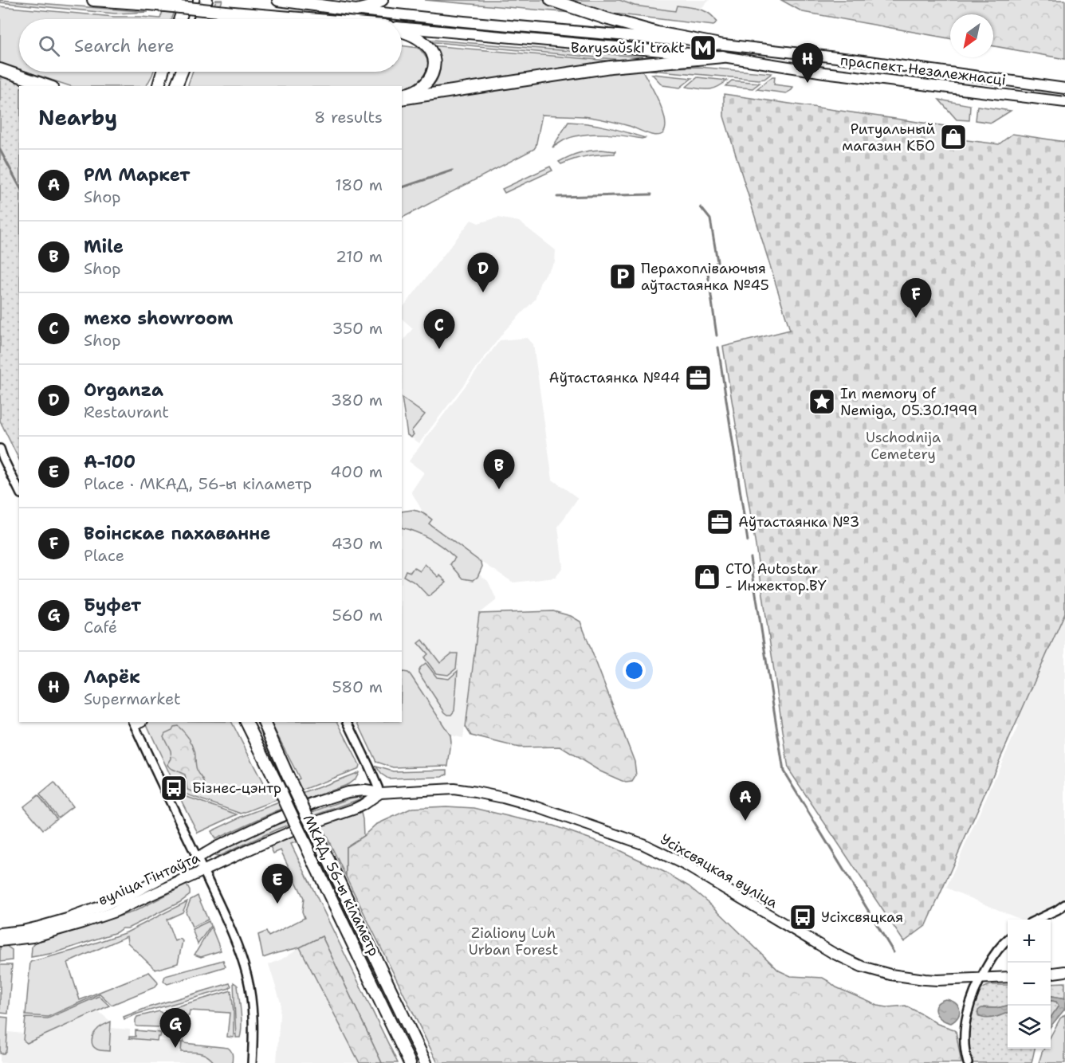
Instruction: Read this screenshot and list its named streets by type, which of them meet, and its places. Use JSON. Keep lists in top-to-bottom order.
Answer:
{
  "streets": {
    "highway": ["праспект Незалежнасці", "МКАД, 56-ы кіламетр"],
    "main road": ["Усіхсвяцкая вуліца", "вуліца Гінтаўта"]
  },
  "crossings": [
    ["Усіхсвяцкая вуліца", "вуліца Гінтаўта"]
  ],
  "parks": ["Uschodnija Cemetery", "Zialiony Luh Urban Forest"],
  "places": {
    "metro station": ["Barysaŭski trakt"],
    "shop": ["Ритуальный магазин КБО", "СТО Autostar - Инжектор.BY"],
    "parking": ["Перахопліваючыя аўтастаянка №45"],
    "office": ["Аўтастаянка №44", "Аўтастаянка №3"],
    "place": ["In memory of Nemiga, 05.30.1999"],
    "bus stop": ["Бізнес-цэнтр", "Усіхсвяцкая"]
  },
  "north": "bottom left",
  "page": {
    "search": "Search here",
    "pins": [
      "H",
      "D",
      "F",
      "C",
      "B",
      "A",
      "E",
      "G"
    ],
    "heading": ["Nearby", "8 results"],
    "list": [
      {
        "mark": "A",
        "name": "РМ Маркет",
        "note": "Shop",
        "value": "180 m"
      },
      {
        "mark": "B",
        "name": "Mile",
        "note": "Shop",
        "value": "210 m"
      },
      {
        "mark": "C",
        "name": "mexo showroom",
        "note": "Shop",
        "value": "350 m"
      },
      {
        "mark": "D",
        "name": "Organza",
        "note": "Restaurant",
        "value": "380 m"
      },
      {
        "mark": "E",
        "name": "A-100",
        "note": "Place · МКАД, 56-ы кіламетр",
        "value": "400 m"
      },
      {
        "mark": "F",
        "name": "Воінскае пахаванне",
        "note": "Place",
        "value": "430 m"
      },
      {
        "mark": "G",
        "name": "Буфет",
        "note": "Café",
        "value": "560 m"
      },
      {
        "mark": "H",
        "name": "Ларёк",
        "note": "Supermarket",
        "value": "580 m"
      }
    ],
    "map_buttons": ["+", "−"]
  }
}
